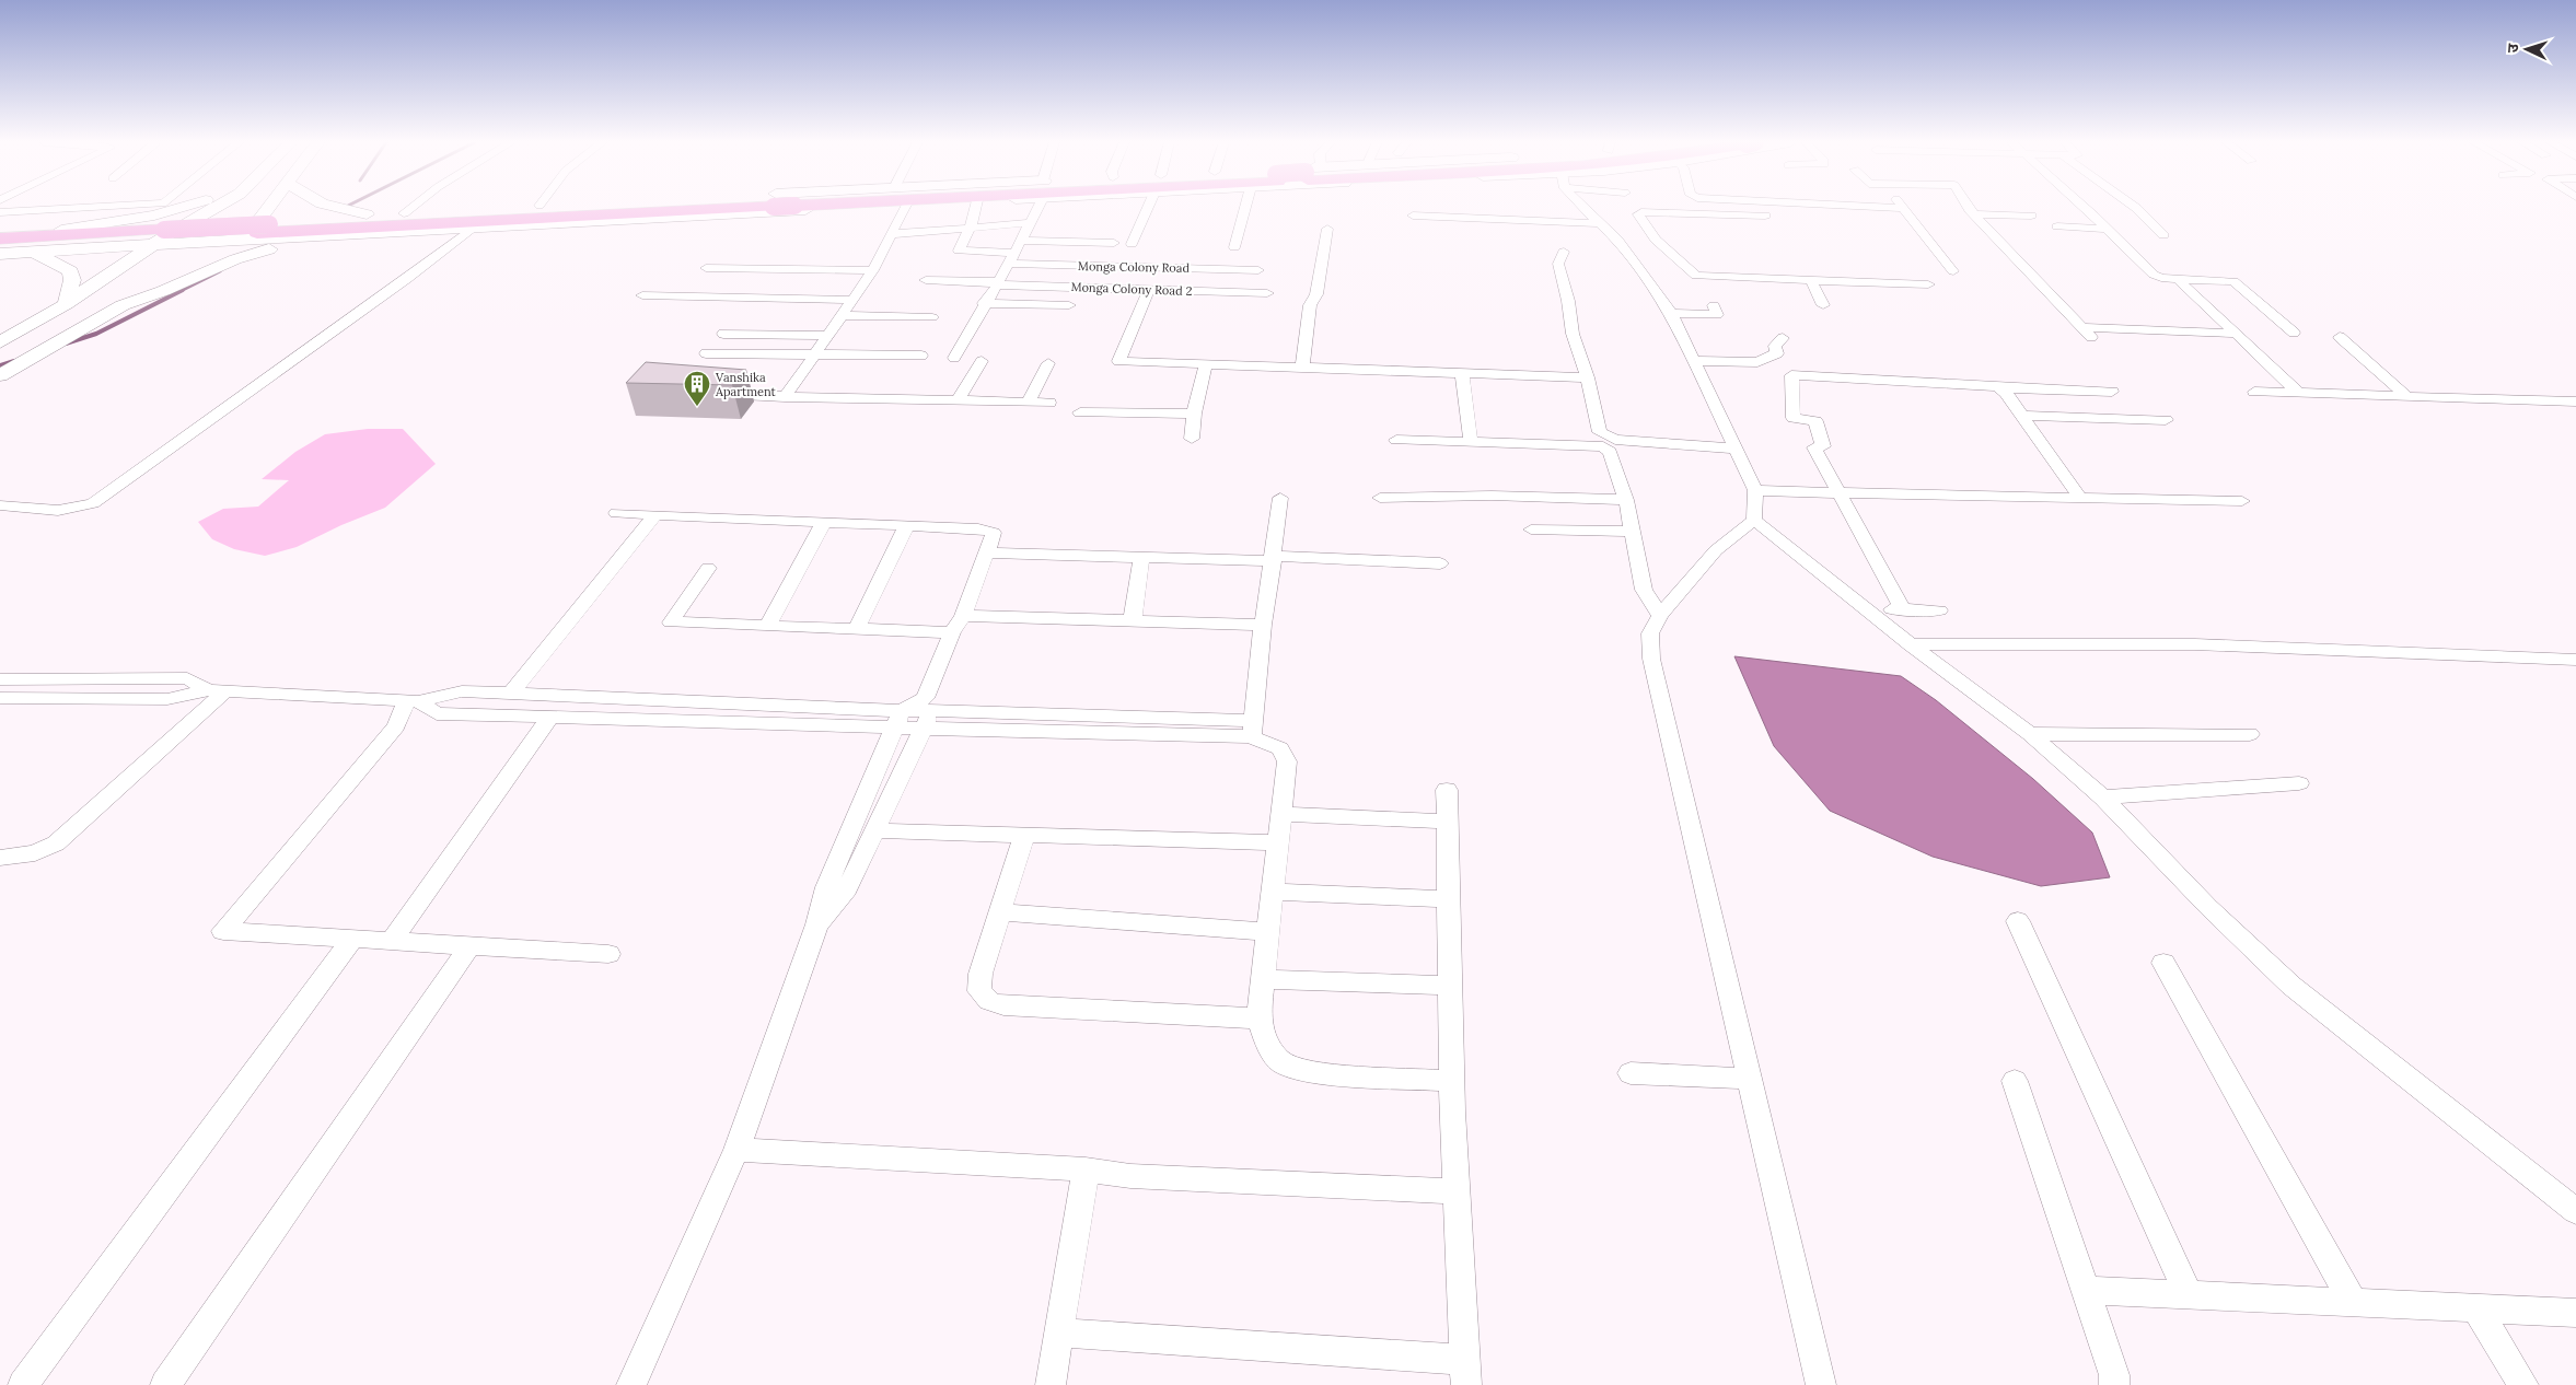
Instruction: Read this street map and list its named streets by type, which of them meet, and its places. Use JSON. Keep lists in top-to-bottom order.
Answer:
{
  "streets": {
    "street": ["Monga Colony Road", "Monga Colony Road 2"]
  },
  "places": {
    "building": ["Vanshika Apartment"]
  },
  "north": "left"
}
